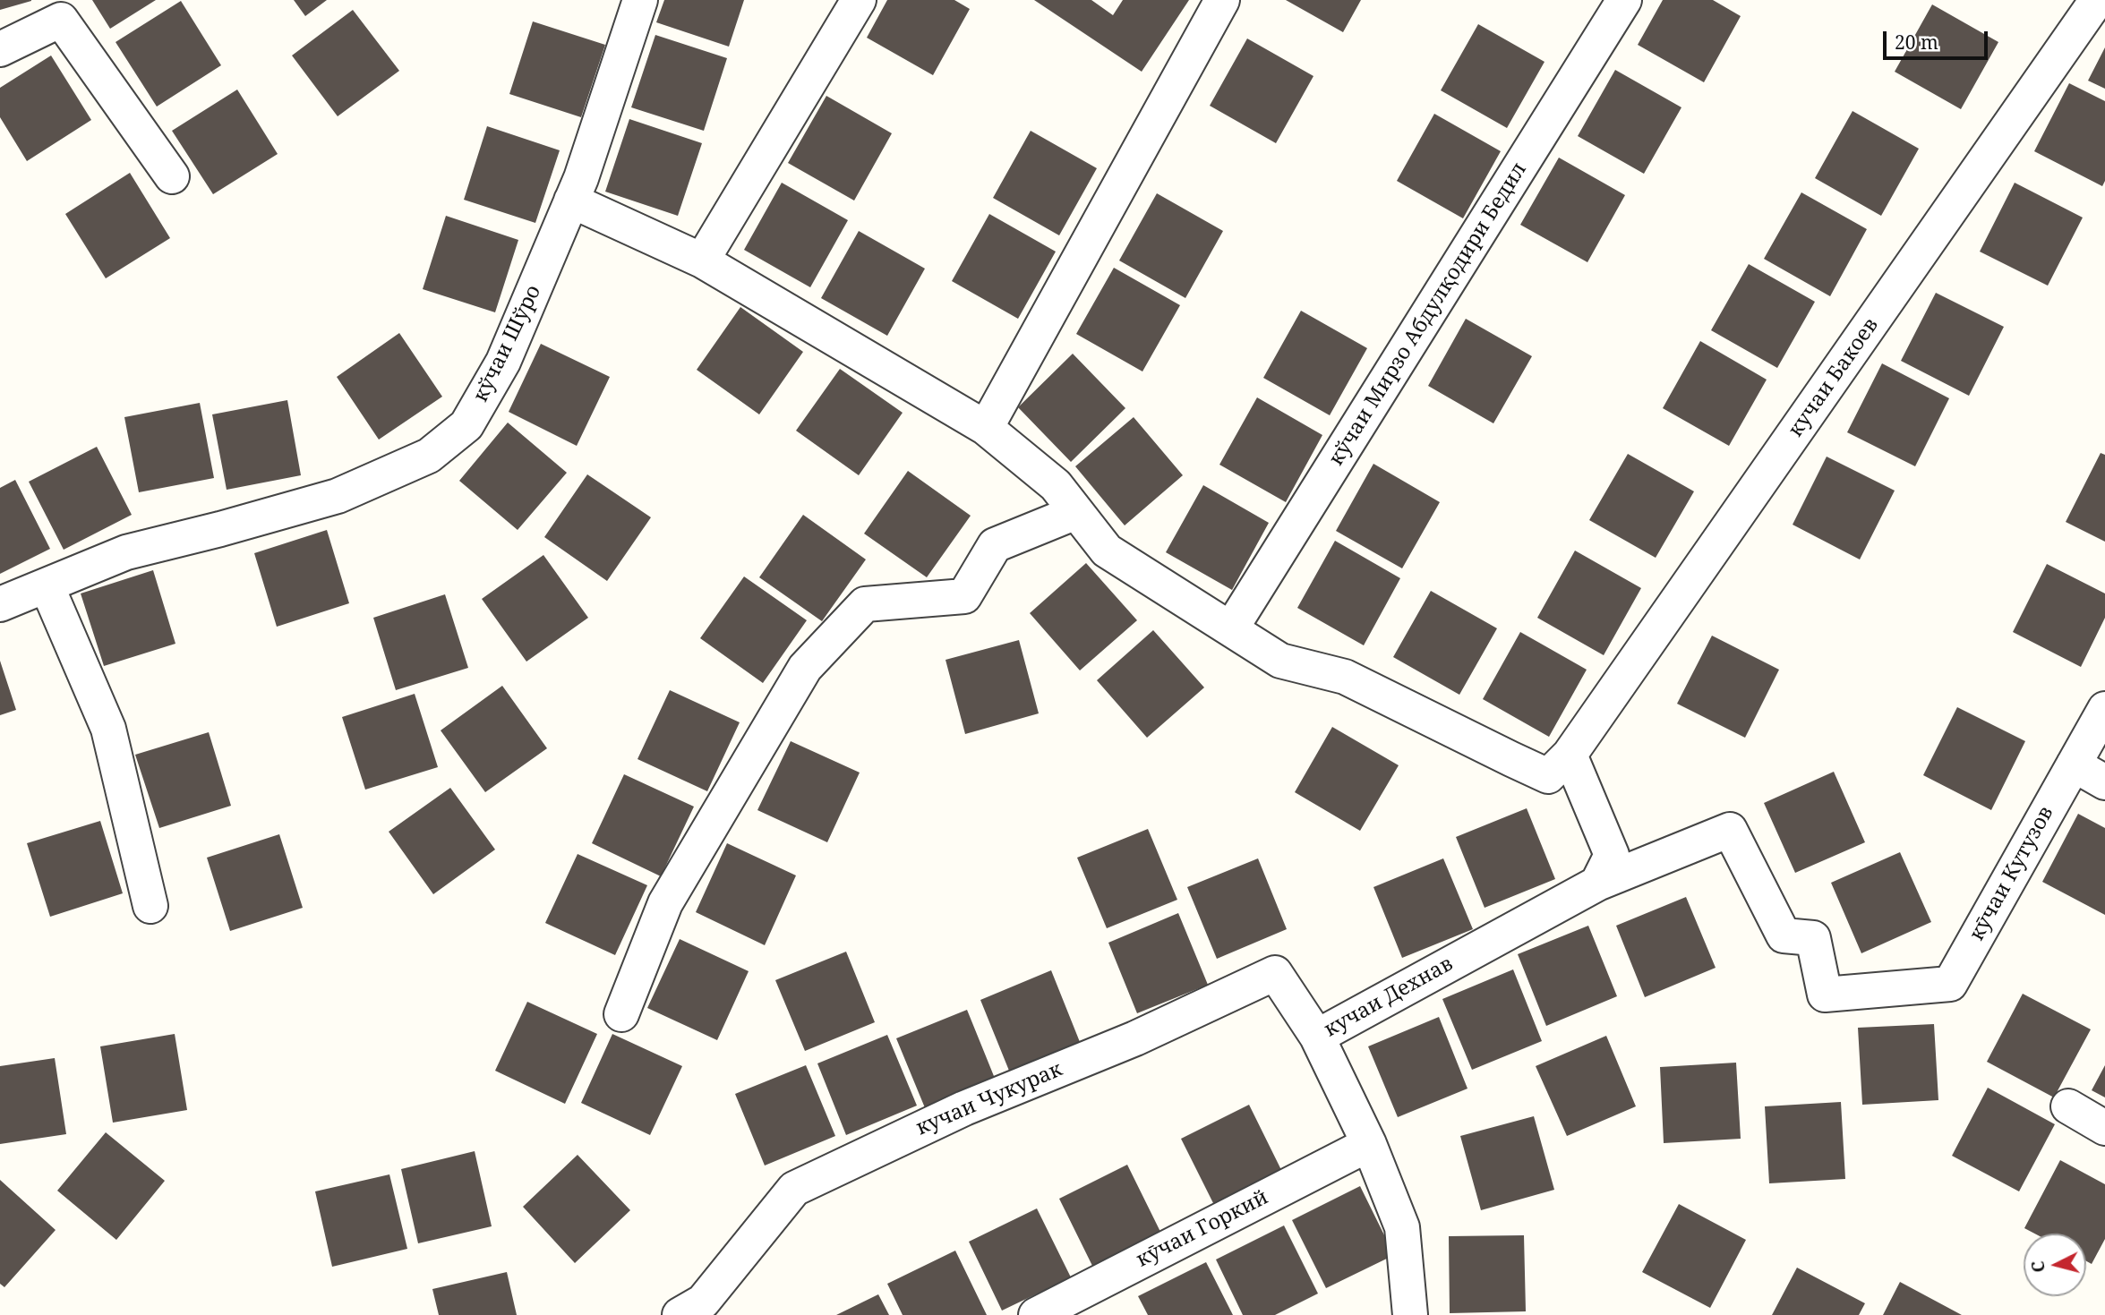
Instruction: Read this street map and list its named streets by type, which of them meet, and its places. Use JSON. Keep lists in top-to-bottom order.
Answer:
{
  "streets": {
    "street": [
      "кўчаи Мирзо Абдулқодири Бедил",
      "кўчаи Шўро",
      "кучаи Бакоев",
      "кӯчаи Кутузов",
      "кучаи Дехнав",
      "кучаи Чукурак",
      "кӯчаи Горкий"
    ]
  },
  "crossings": [
    ["кӯчаи Кутузов", "кучаи Дехнав"],
    ["кучаи Дехнав", "кучаи Чукурак"],
    ["кучаи Дехнав", "кӯчаи Горкий"]
  ],
  "scale_bar": "20 m",
  "north": "left"
}
